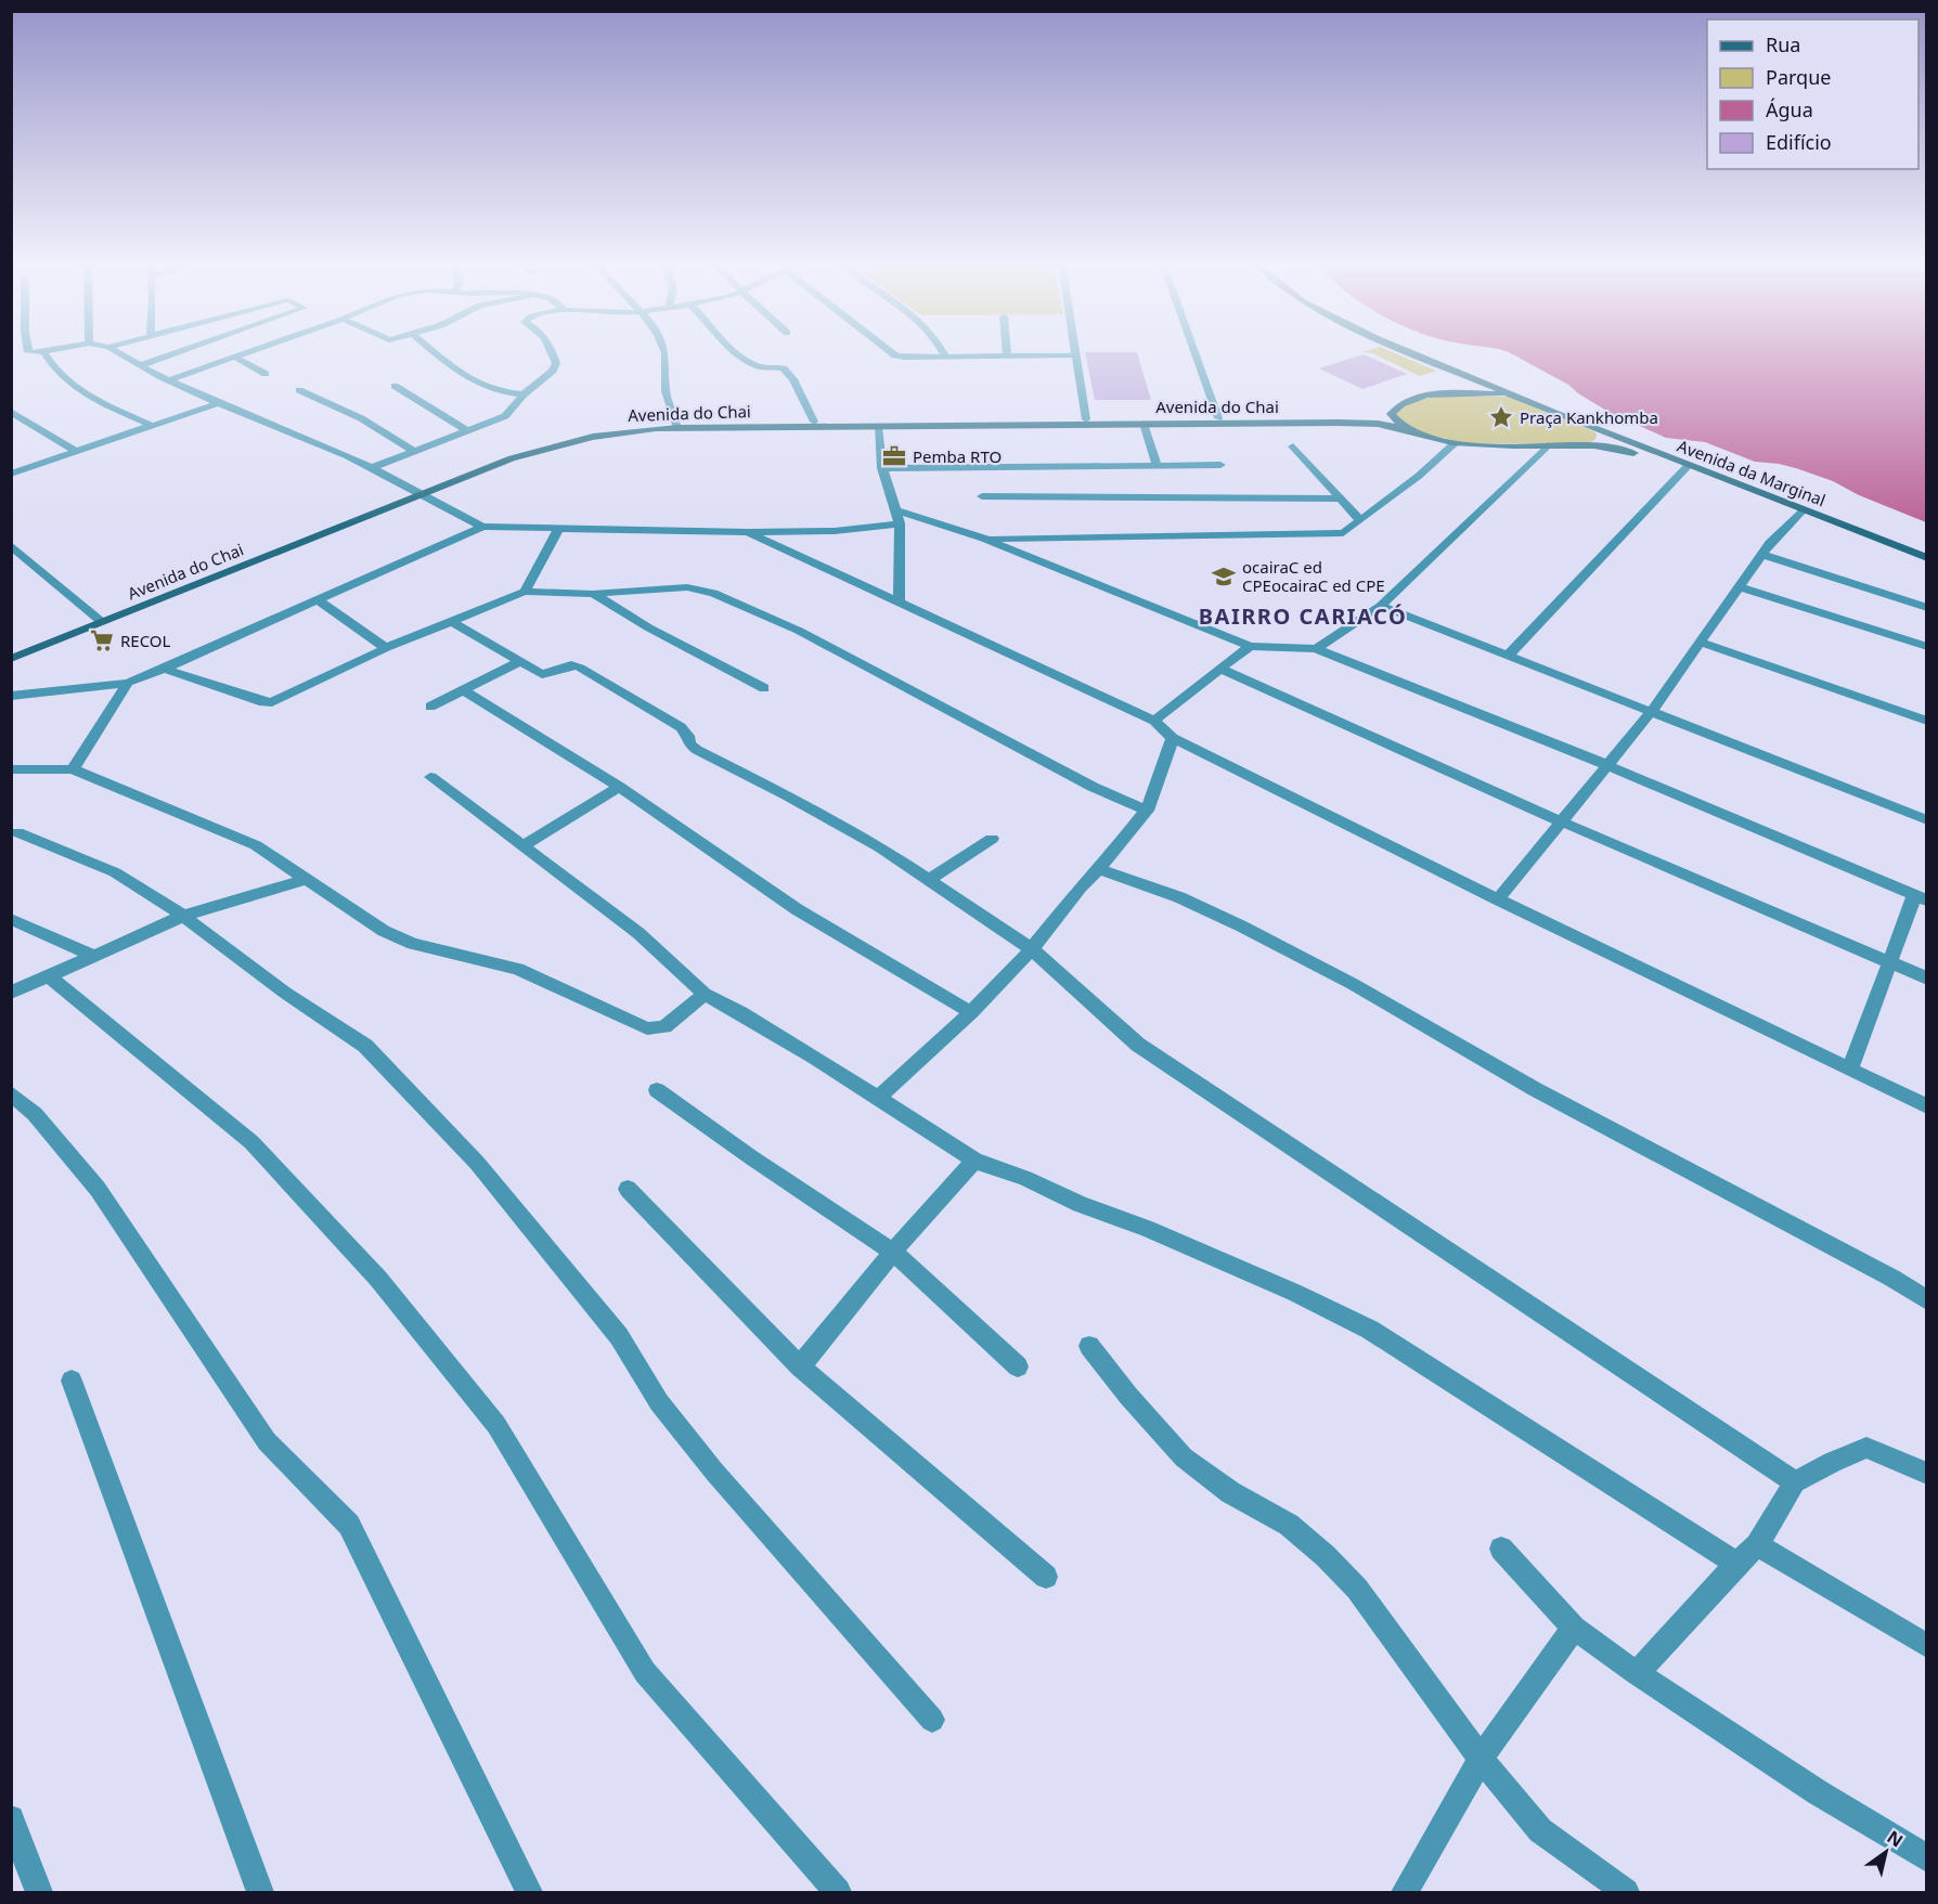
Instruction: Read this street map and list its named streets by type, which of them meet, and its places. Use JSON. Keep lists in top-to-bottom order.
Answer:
{
  "streets": {
    "main road": ["Avenida do Chai", "Avenida da Marginal"]
  },
  "crossings": [
    ["Avenida do Chai", "Avenida da Marginal"]
  ],
  "districts": ["BAIRRO CARIACÓ"],
  "places": {
    "place": ["Praça Kankhomba"],
    "office": ["Pemba RTO"],
    "school or university": ["ocairaC ed CPEocairaC ed CPE"],
    "supermarket": ["RECOL"]
  },
  "legend": [
    "Rua",
    "Parque",
    "Água",
    "Edifício"
  ],
  "north": "top right"
}
